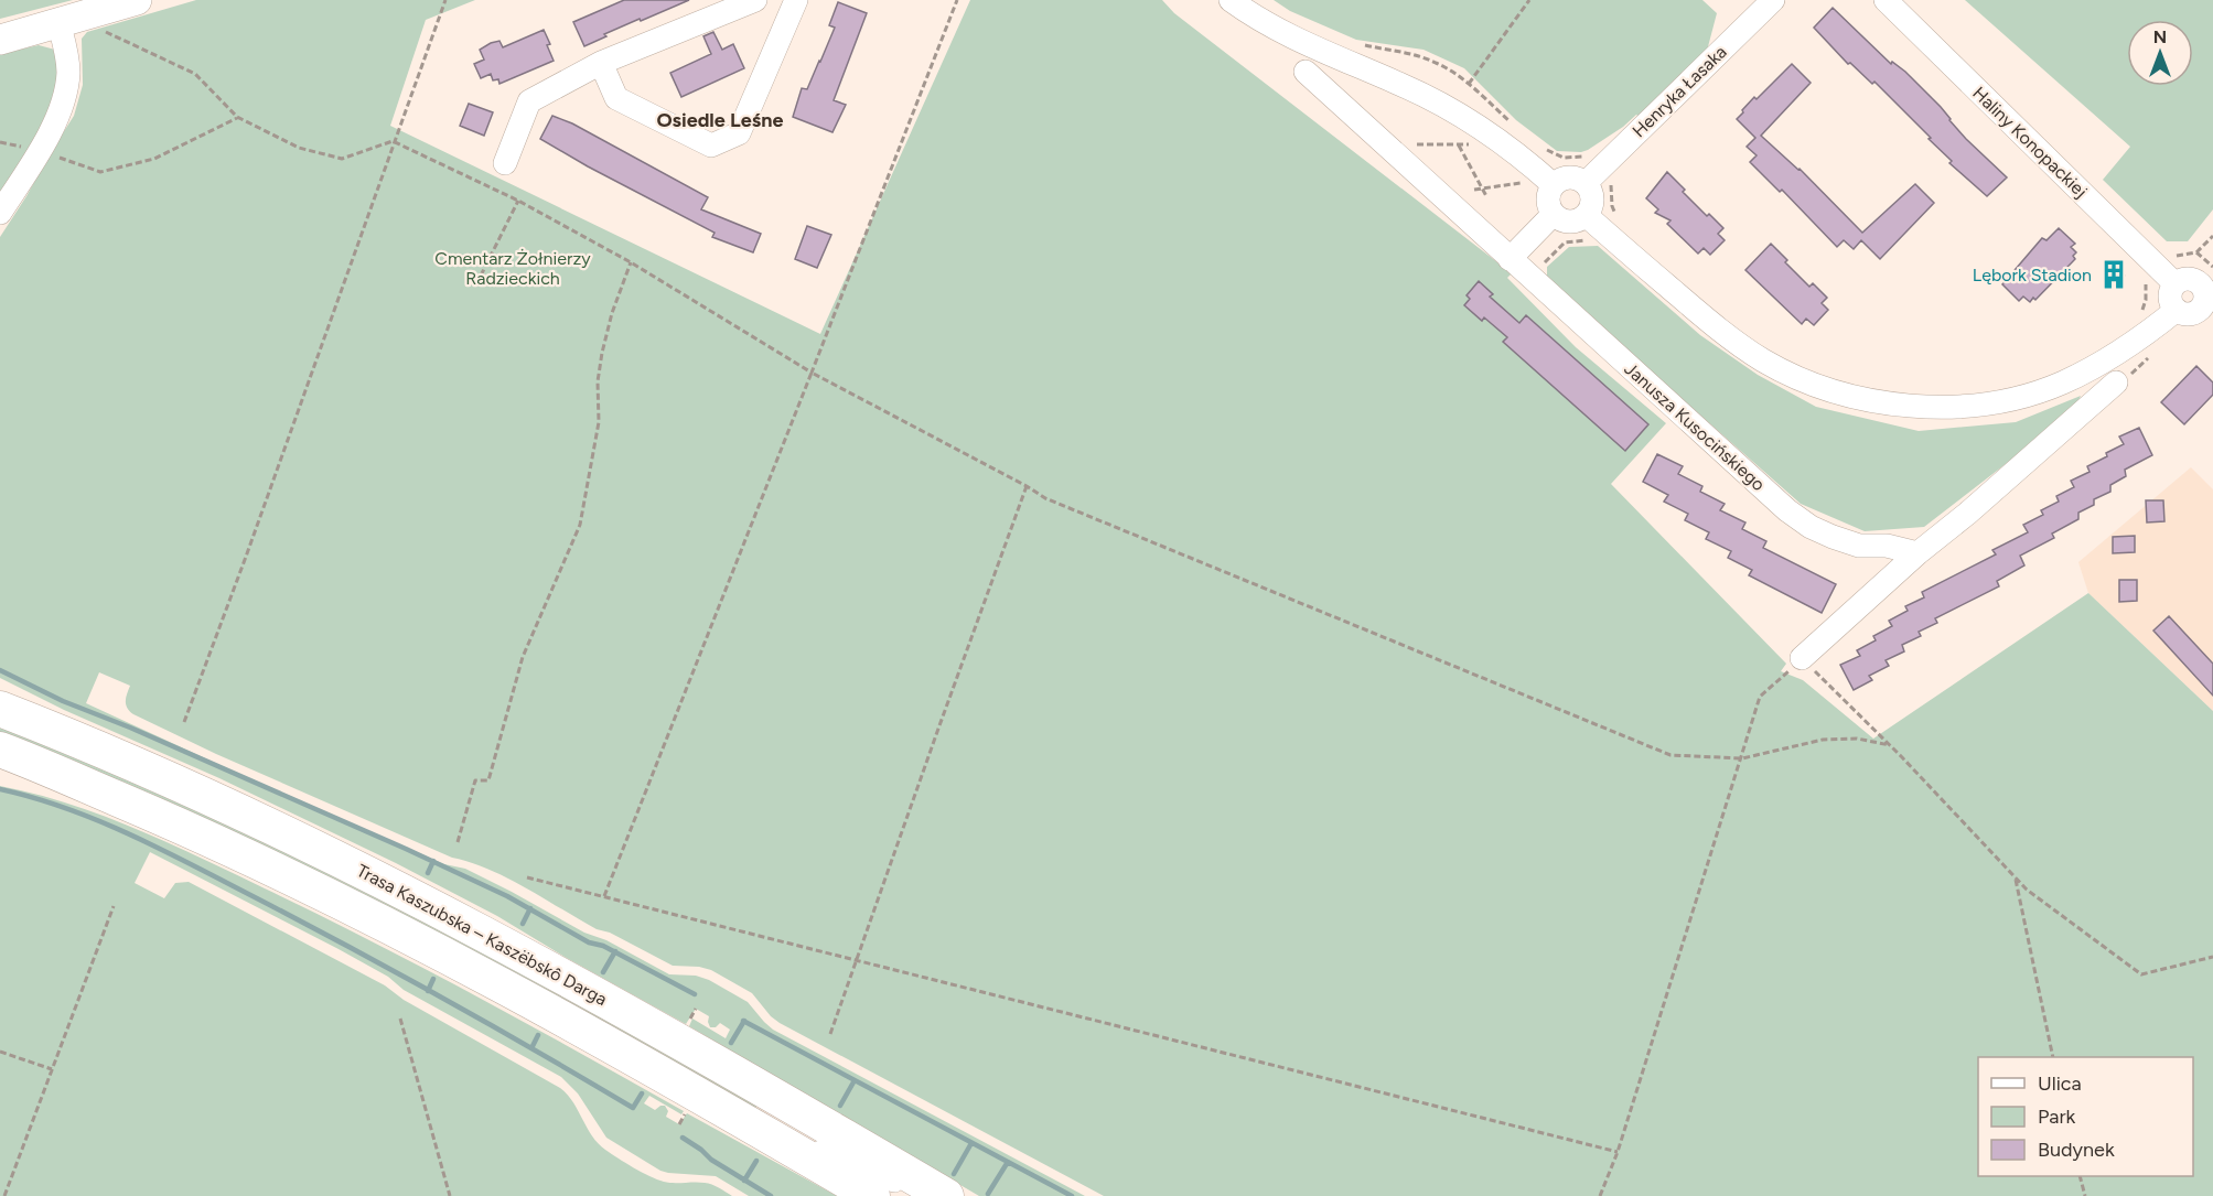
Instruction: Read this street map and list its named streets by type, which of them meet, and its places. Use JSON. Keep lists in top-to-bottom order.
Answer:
{
  "streets": {
    "highway": ["Trasa Kaszubska – Kaszëbskô Darga"],
    "street": ["Henryka Łasaka", "Haliny Konopackiej", "Janusza Kusocińskiego"]
  },
  "districts": ["Osiedle Leśne"],
  "parks": ["Cmentarz Żołnierzy Radzieckich"],
  "places": {
    "building": ["Lębork Stadion"]
  },
  "legend": ["Ulica", "Park", "Budynek"],
  "north": "top"
}
